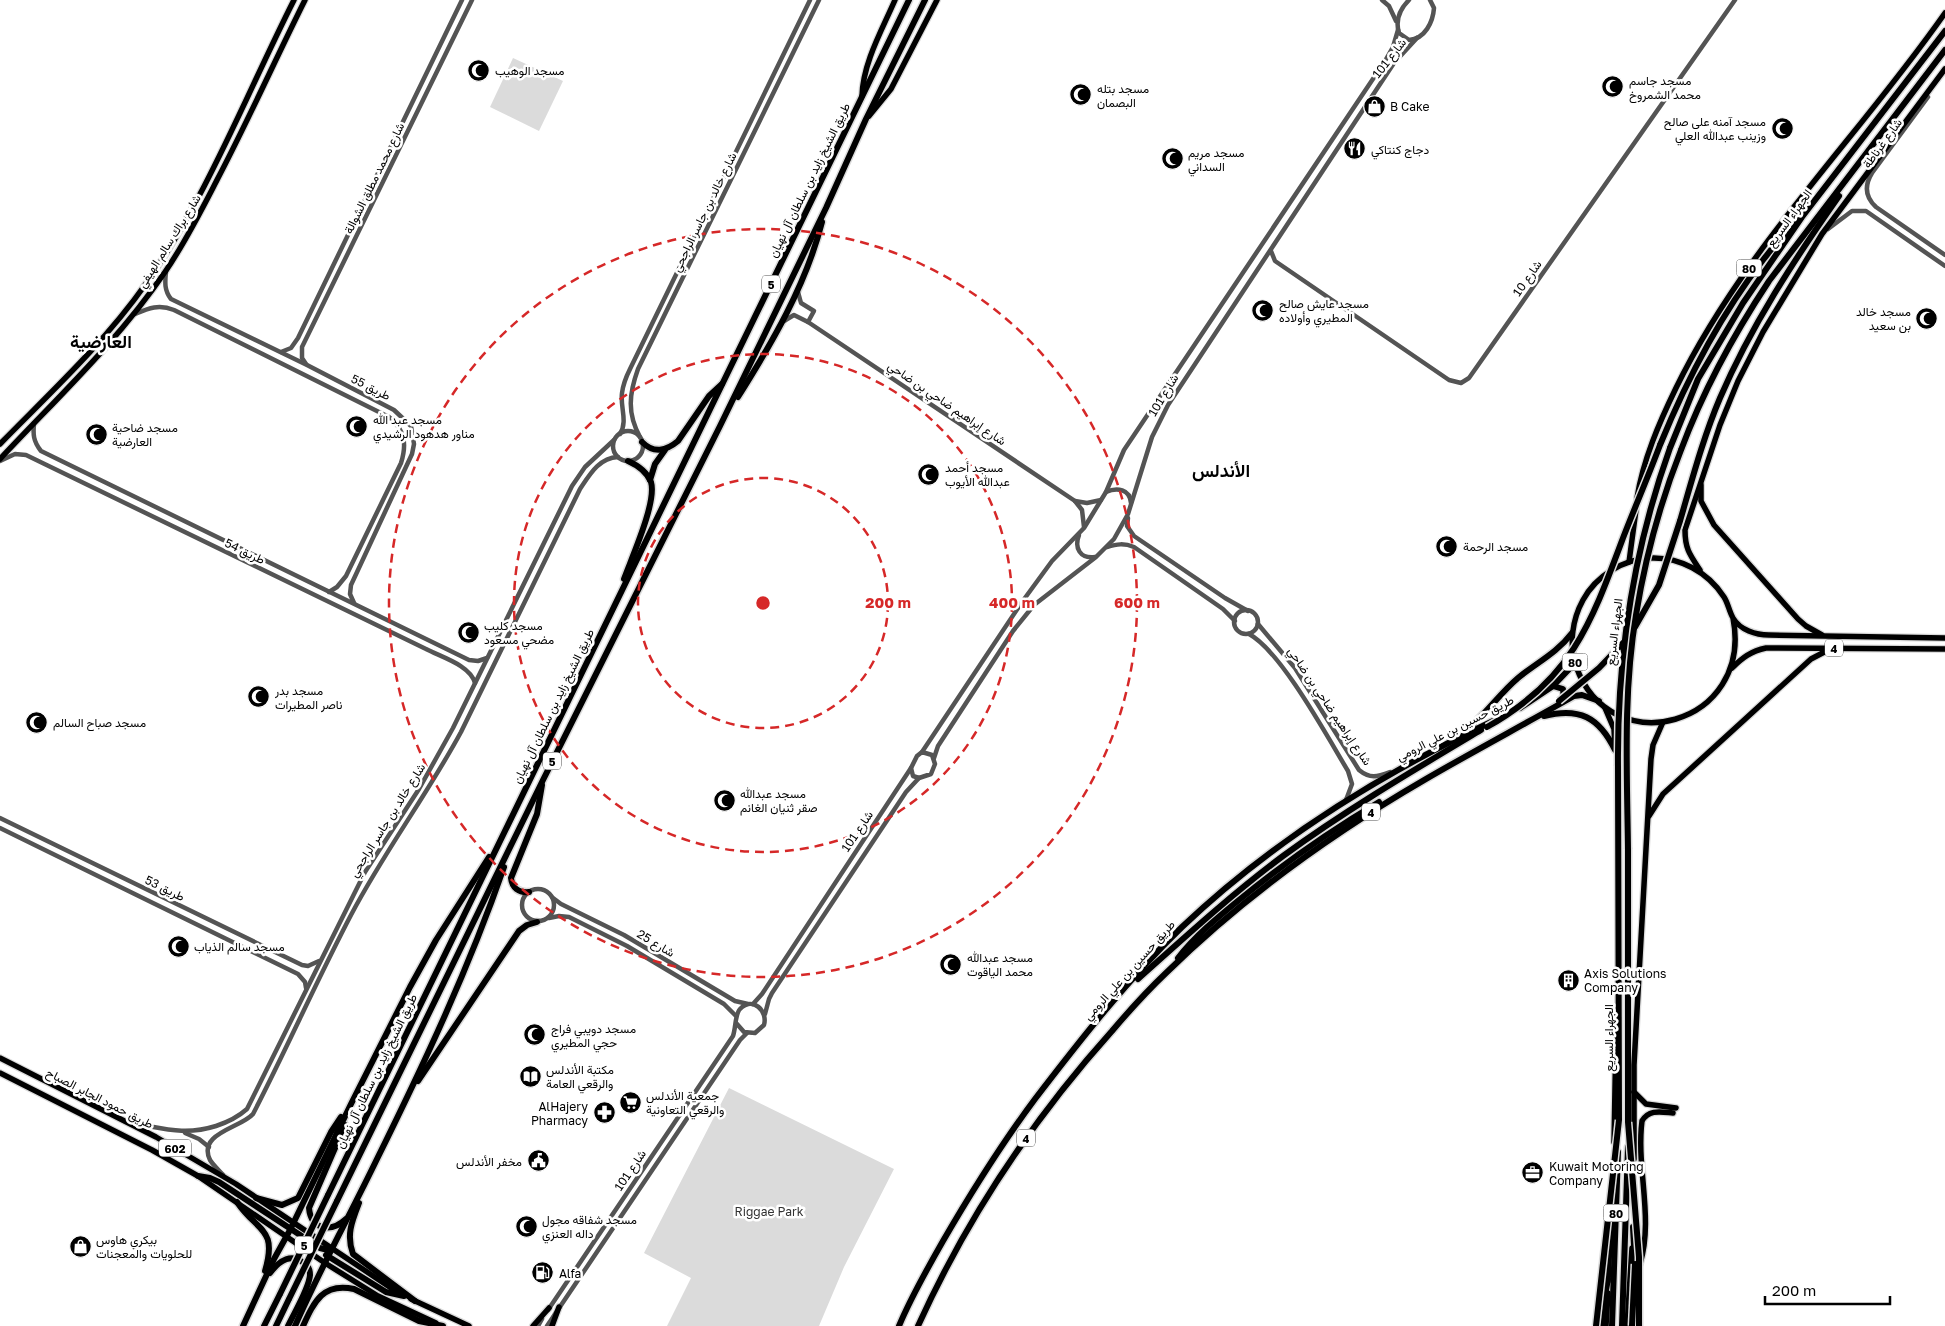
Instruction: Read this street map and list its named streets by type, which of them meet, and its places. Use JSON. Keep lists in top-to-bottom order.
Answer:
{
  "streets": {
    "highway": [
      "طريق الشيخ زايد بن سلطان آل نهيان",
      "الجهراء السريع",
      "80",
      "5",
      "4",
      "طريق حسين بن علي الرومي"
    ],
    "main road": ["شارع براك سالم الهيفي", "طريق حمود الجابر الصباح", "602"],
    "street": [
      "شارع 101",
      "شارع غرناطة",
      "شارع محمد مطلق الشوالة",
      "شارع خالد بن جاسر الراجحي",
      "شارع 10",
      "طريق 55",
      "شارع إبراهيم ضاحي بن ضاحي",
      "طريق 54",
      "طريق 53",
      "شارع 25"
    ]
  },
  "crossings": [
    ["شارع 101", "شارع 25"],
    ["شارع محمد مطلق الشوالة", "طريق 55"],
    ["شارع خالد بن جاسر الراجحي", "طريق 54"],
    ["شارع خالد بن جاسر الراجحي", "طريق 53"],
    ["شارع خالد بن جاسر الراجحي", "طريق حمود الجابر الصباح"],
    ["الجهراء السريع", "80"],
    ["الجهراء السريع", "4"],
    ["الجهراء السريع", "طريق حسين بن علي الرومي"],
    ["شارع براك سالم الهيفي", "طريق 55"],
    ["شارع براك سالم الهيفي", "طريق 54"],
    ["80", "4"],
    ["80", "طريق حسين بن علي الرومي"],
    ["طريق 55", "طريق 54"],
    ["شارع إبراهيم ضاحي بن ضاحي", "طريق حسين بن علي الرومي"],
    ["4", "طريق حسين بن علي الرومي"]
  ],
  "districts": ["العارضية", "الأندلس"],
  "parks": ["Riggae Park"],
  "places": {
    "mosque": [
      "مسجد الوهيب",
      "مسجد جاسم محمد الشمروخ",
      "مسجد بتله البصمان",
      "مسجد آمنه علي صالح وزينب عبدالله العلي",
      "مسجد مريم السداني",
      "مسجد عايش صالح المطيري وأولاده",
      "مسجد خالد بن سعيد",
      "مسجد عبد الله مناور هدهود الرشيدي",
      "مسجد ضاحية العارضية",
      "مسجد أحمد عبدالله الأيوب",
      "مسجد الرحمة",
      "مسجد كليب مضحي مسعود",
      "مسجد بدر ناصر المطيرات",
      "مسجد صباح السالم",
      "مسجد عبدالله صقر ثنيان الغانم",
      "مسجد سالم الذياب",
      "مسجد عبدالله محمد الياقوت",
      "مسجد دويبي فراج حجي المطيري",
      "مسجد شفاقه مجول داله العنزي"
    ],
    "shop": ["B Cake", "بيكري هاوس للحلويات والمعجنات"],
    "restaurant": ["دجاج كنتاكي"],
    "building": ["Axis Solutions Company"],
    "library": ["مكتبة الأندلس والرقعي العامة"],
    "supermarket": ["جمعية الأندلس والرقعي التعاونية"],
    "pharmacy": ["AlHajery Pharmacy"],
    "public building": ["مخفر الأندلس"],
    "office": ["Kuwait Motoring Company"],
    "fuel station": ["Alfa"]
  },
  "scale_bar": "200 m",
  "rings": ["200 m", "400 m", "600 m"]
}
